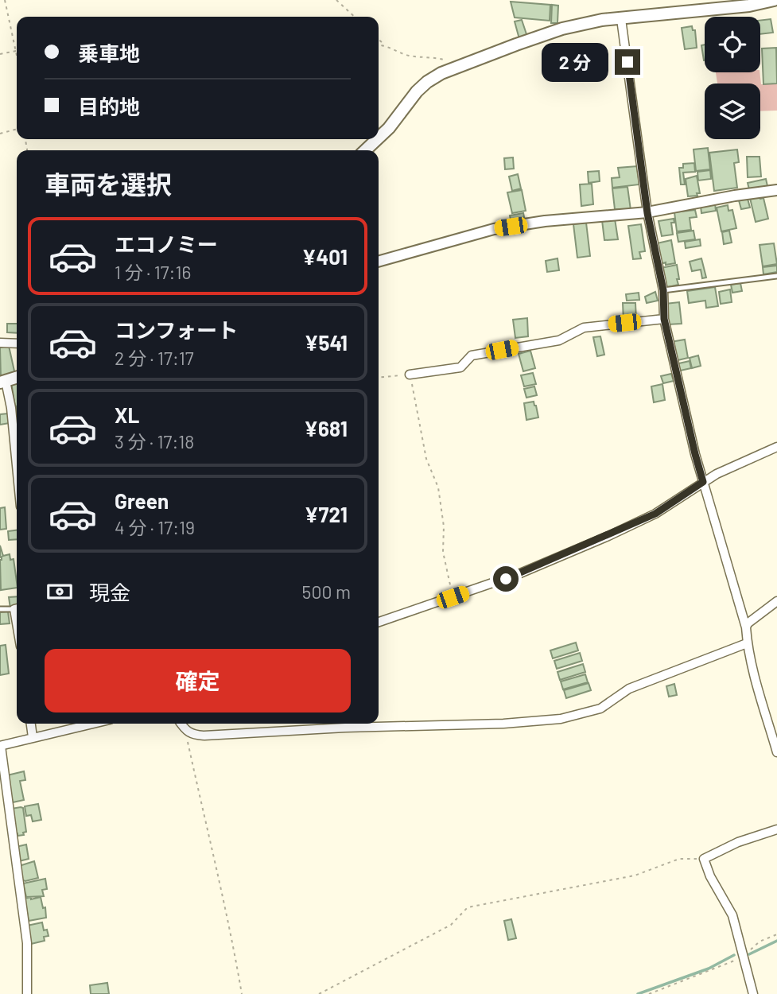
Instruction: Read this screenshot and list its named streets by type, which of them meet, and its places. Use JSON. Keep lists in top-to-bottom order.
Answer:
{
  "page": {
    "banner": ["乗車地", "目的地"],
    "bubble": "2 分",
    "heading": "車両を選択",
    "list": [
      {
        "name": "エコノミー",
        "note": "1 分 · 17:16",
        "value": "¥401"
      },
      {
        "name": "コンフォート",
        "note": "2 分 · 17:17",
        "value": "¥541"
      },
      {
        "name": "XL",
        "note": "3 分 · 17:18",
        "value": "¥681"
      },
      {
        "name": "Green",
        "note": "4 分 · 17:19",
        "value": "¥721"
      }
    ],
    "pay": ["現金", "500 m"],
    "buttons": "確定"
  }
}
